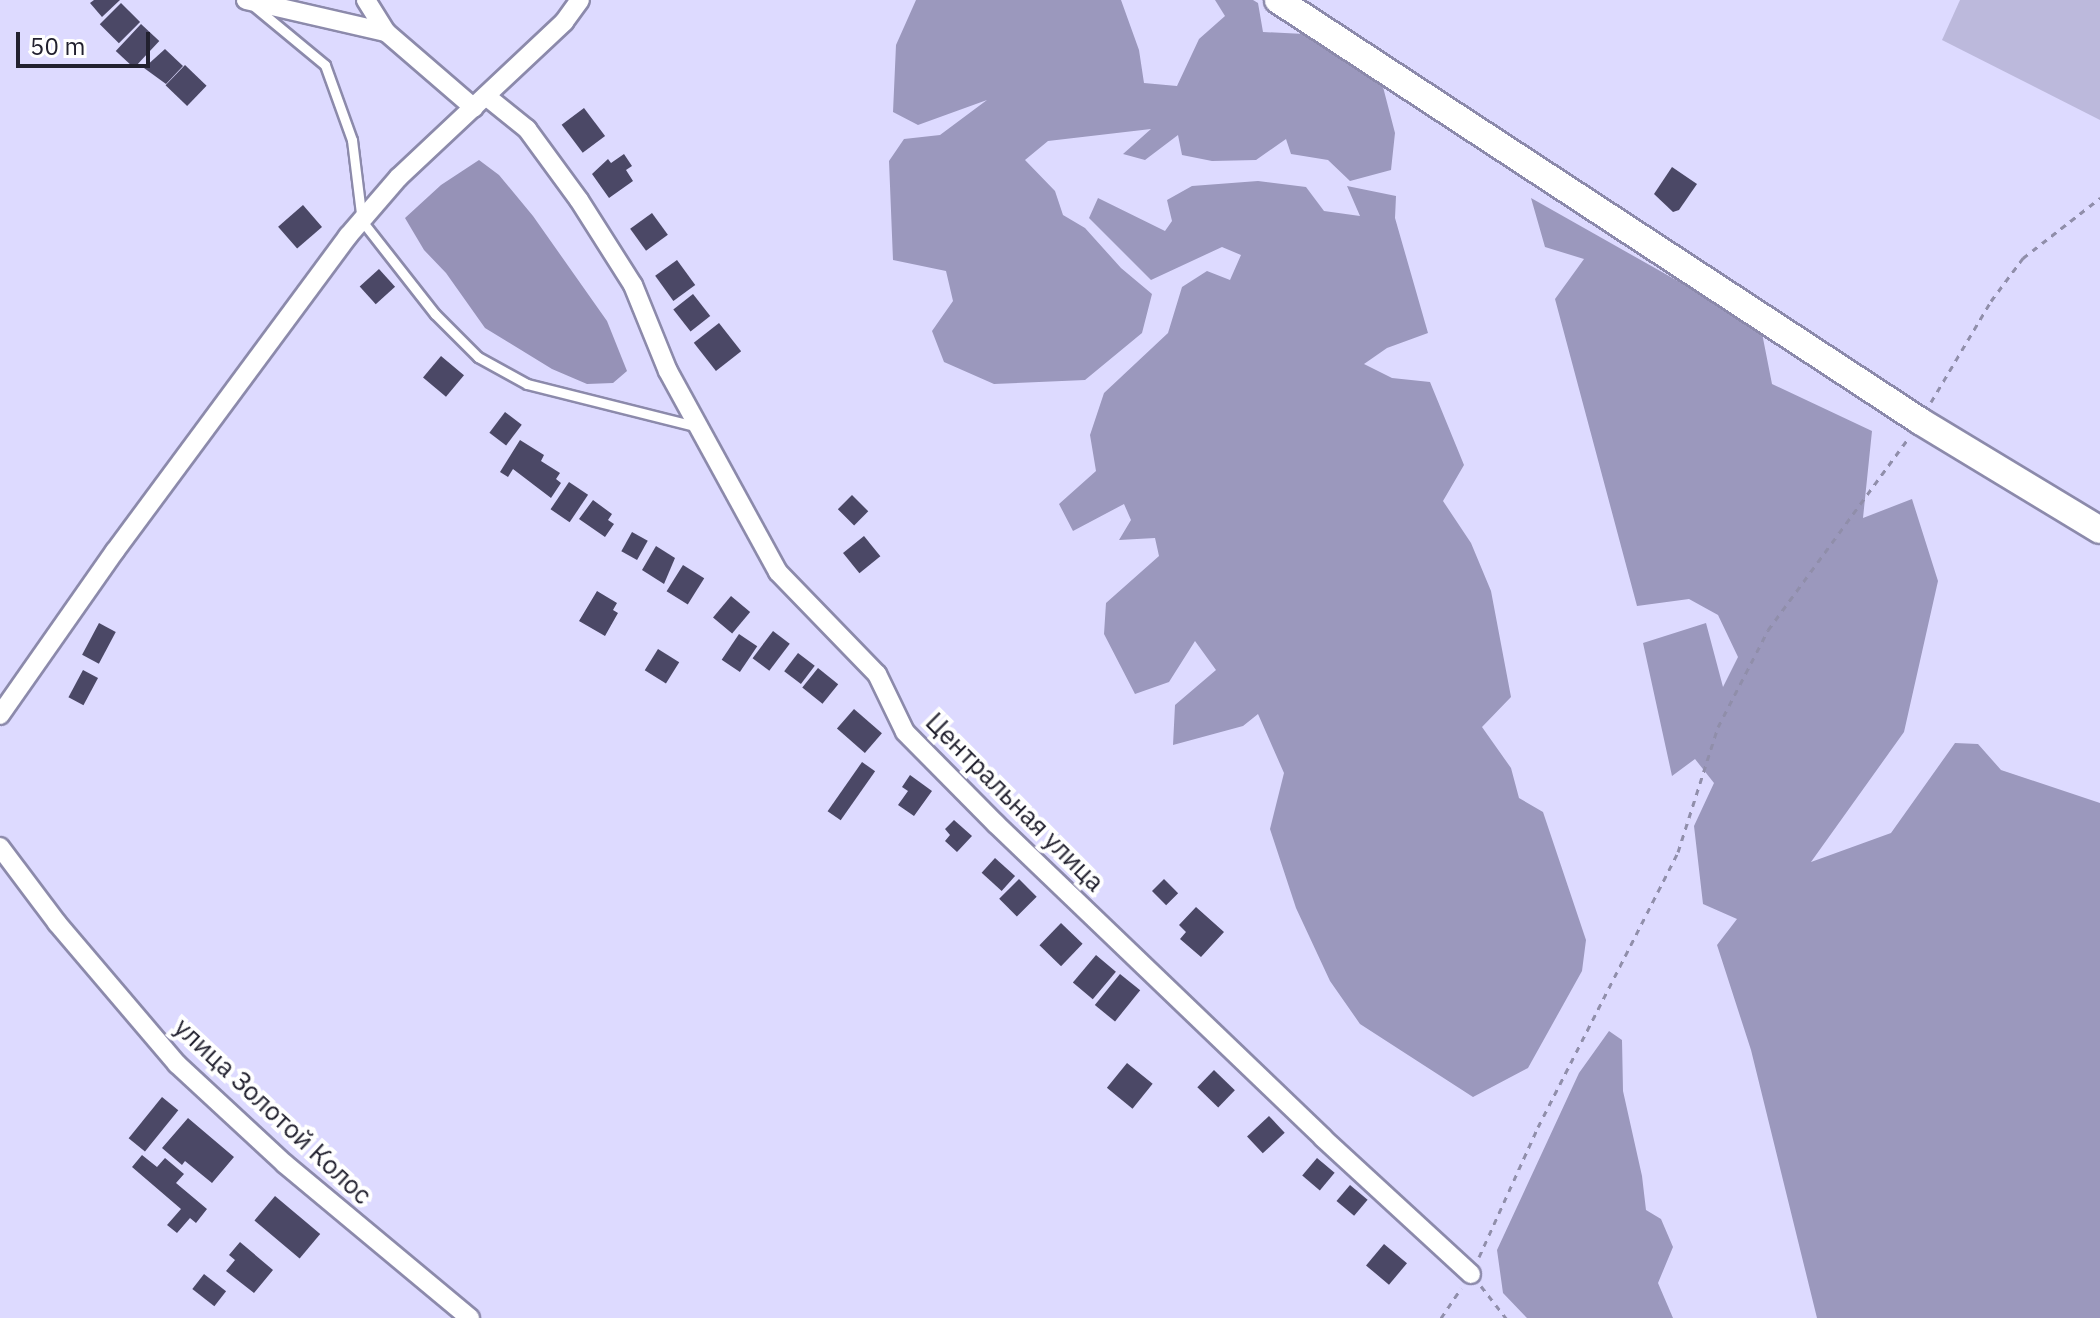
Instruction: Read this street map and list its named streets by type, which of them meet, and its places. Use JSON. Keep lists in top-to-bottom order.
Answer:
{
  "streets": {
    "street": ["Центральная улица", "улица Золотой Колос"]
  },
  "scale_bar": "50 m"
}
